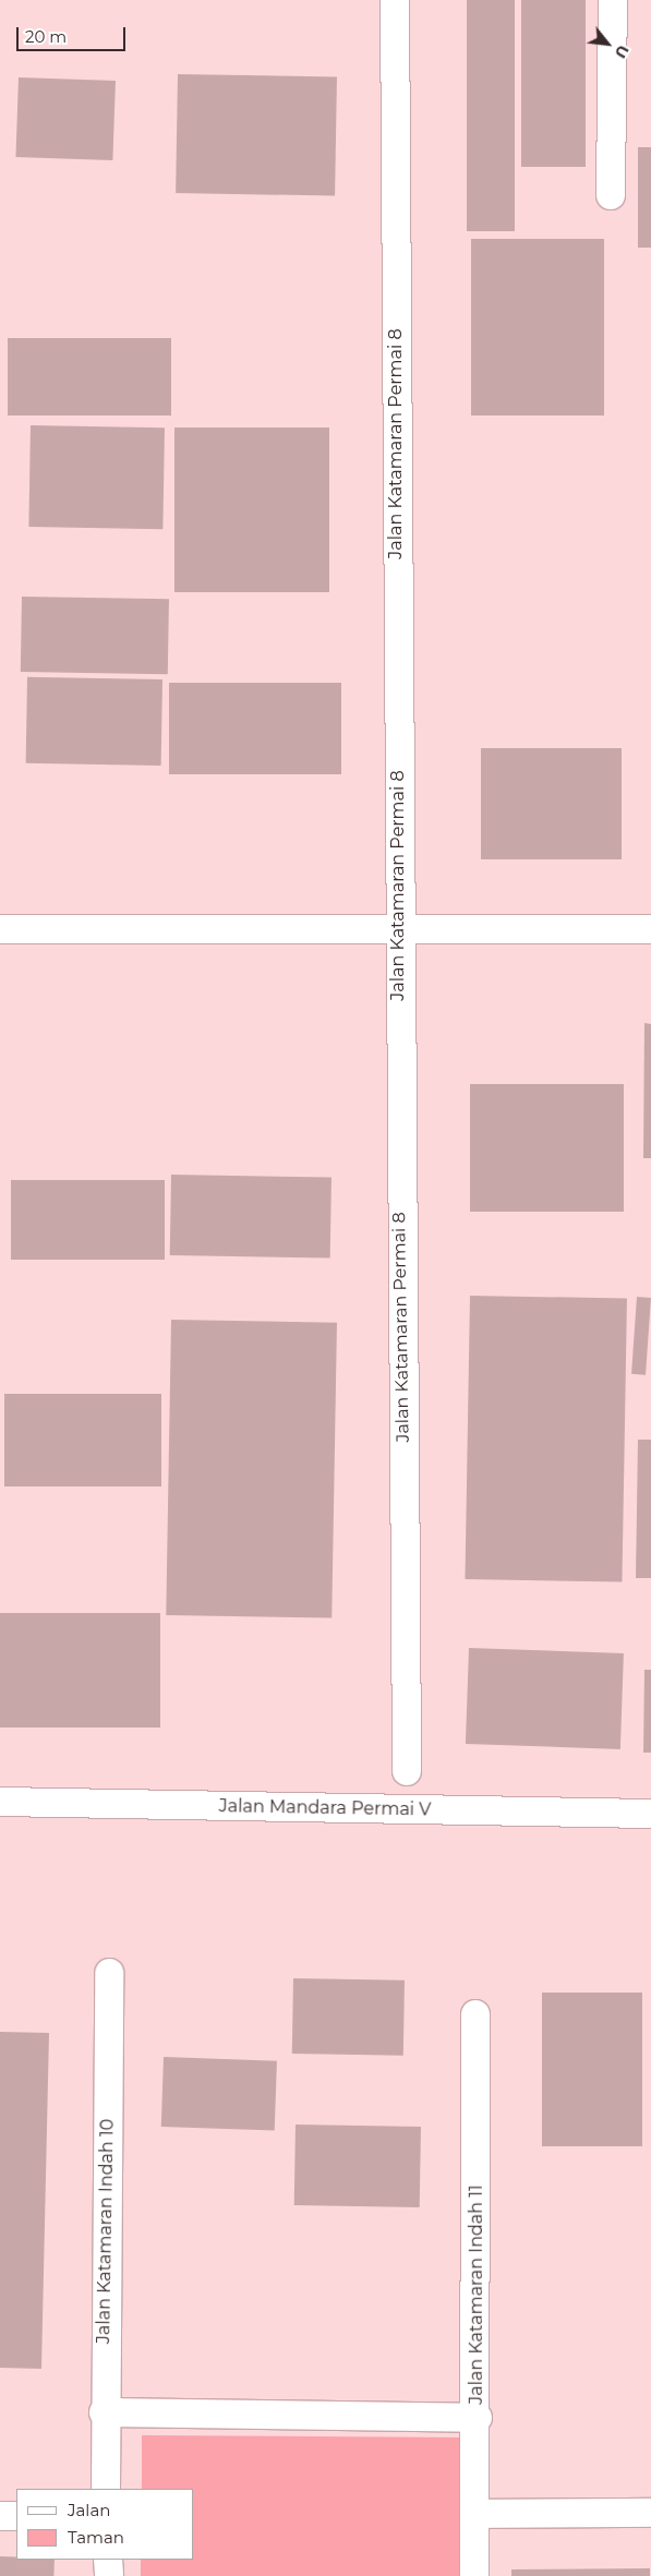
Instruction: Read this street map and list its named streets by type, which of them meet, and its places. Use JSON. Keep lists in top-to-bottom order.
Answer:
{
  "streets": {
    "street": [
      "Jalan Katamaran Permai 8",
      "Jalan Mandara Permai V",
      "Jalan Katamaran Indah 10",
      "Jalan Katamaran Indah 11"
    ]
  },
  "legend": ["Jalan", "Taman"],
  "scale_bar": "20 m",
  "north": "bottom right"
}
